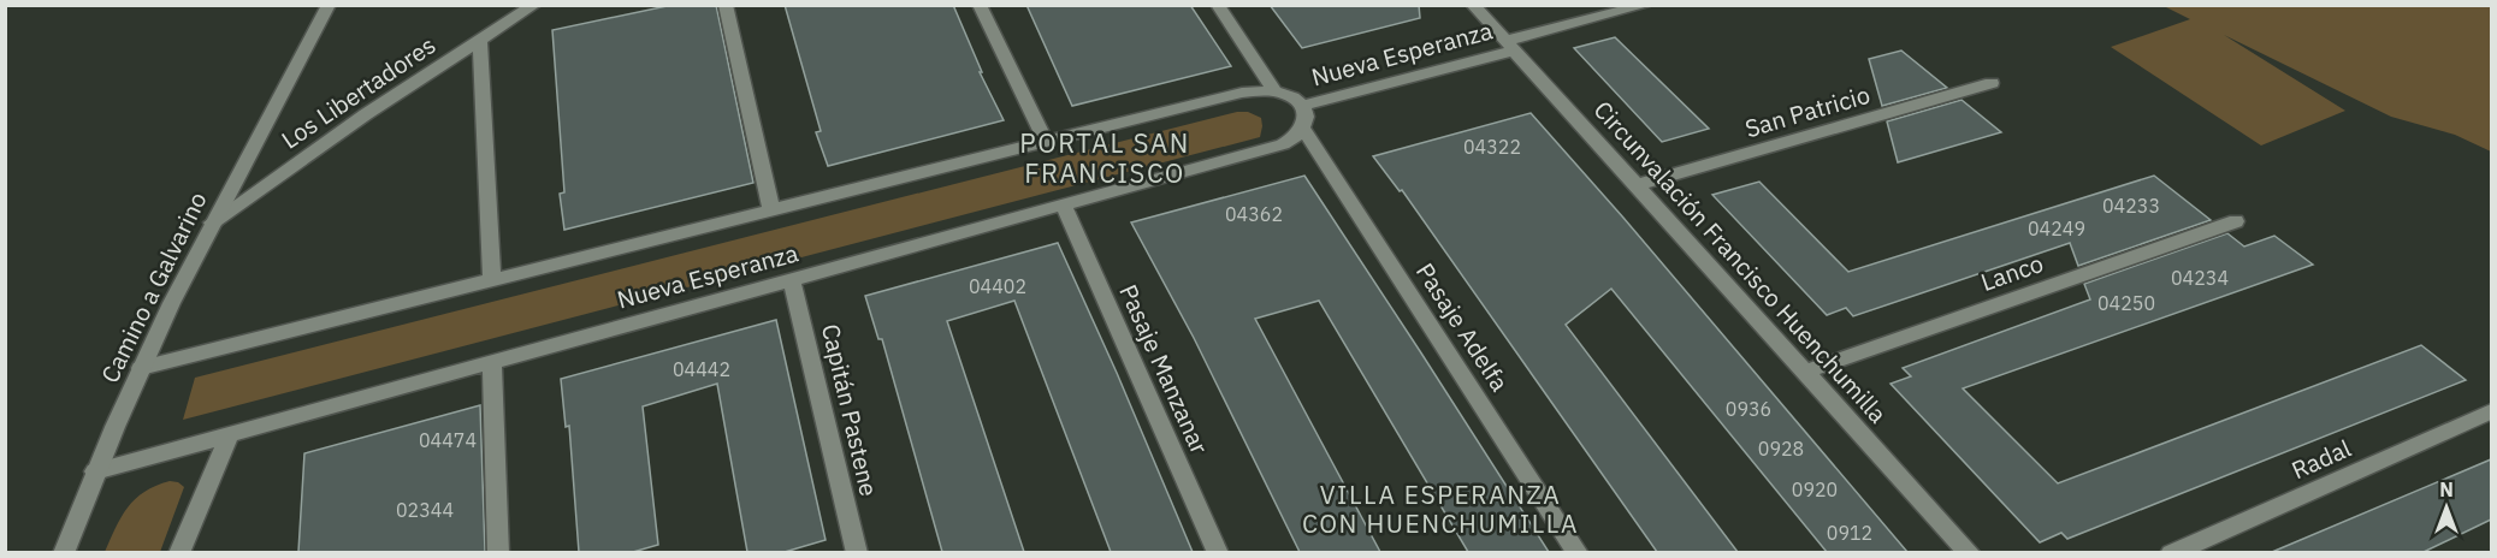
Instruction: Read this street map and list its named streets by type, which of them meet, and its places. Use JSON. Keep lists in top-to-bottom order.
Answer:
{
  "streets": {
    "street": [
      "Nueva Esperanza",
      "Los Libertadores",
      "San Patricio",
      "Circunvalación Francisco Huenchumilla",
      "Lanco",
      "Camino a Galvarino",
      "Pasaje Adelfa",
      "Pasaje Manzanar",
      "Capitán Pastene",
      "Radal"
    ]
  },
  "crossings": [
    ["Nueva Esperanza", "Circunvalación Francisco Huenchumilla"],
    ["Nueva Esperanza", "Camino a Galvarino"],
    ["Nueva Esperanza", "Pasaje Adelfa"],
    ["Nueva Esperanza", "Pasaje Manzanar"],
    ["Nueva Esperanza", "Capitán Pastene"],
    ["Los Libertadores", "Camino a Galvarino"],
    ["San Patricio", "Circunvalación Francisco Huenchumilla"],
    ["Circunvalación Francisco Huenchumilla", "Lanco"]
  ],
  "districts": ["PORTAL SAN FRANCISCO", "VILLA ESPERANZA CON HUENCHUMILLA"],
  "house_numbers": [
    "04322",
    "04233",
    "04362",
    "04249",
    "04234",
    "04402",
    "04250",
    "04442",
    "0936",
    "04474",
    "0928",
    "0920",
    "02344",
    "0912"
  ],
  "north": "top"
}
